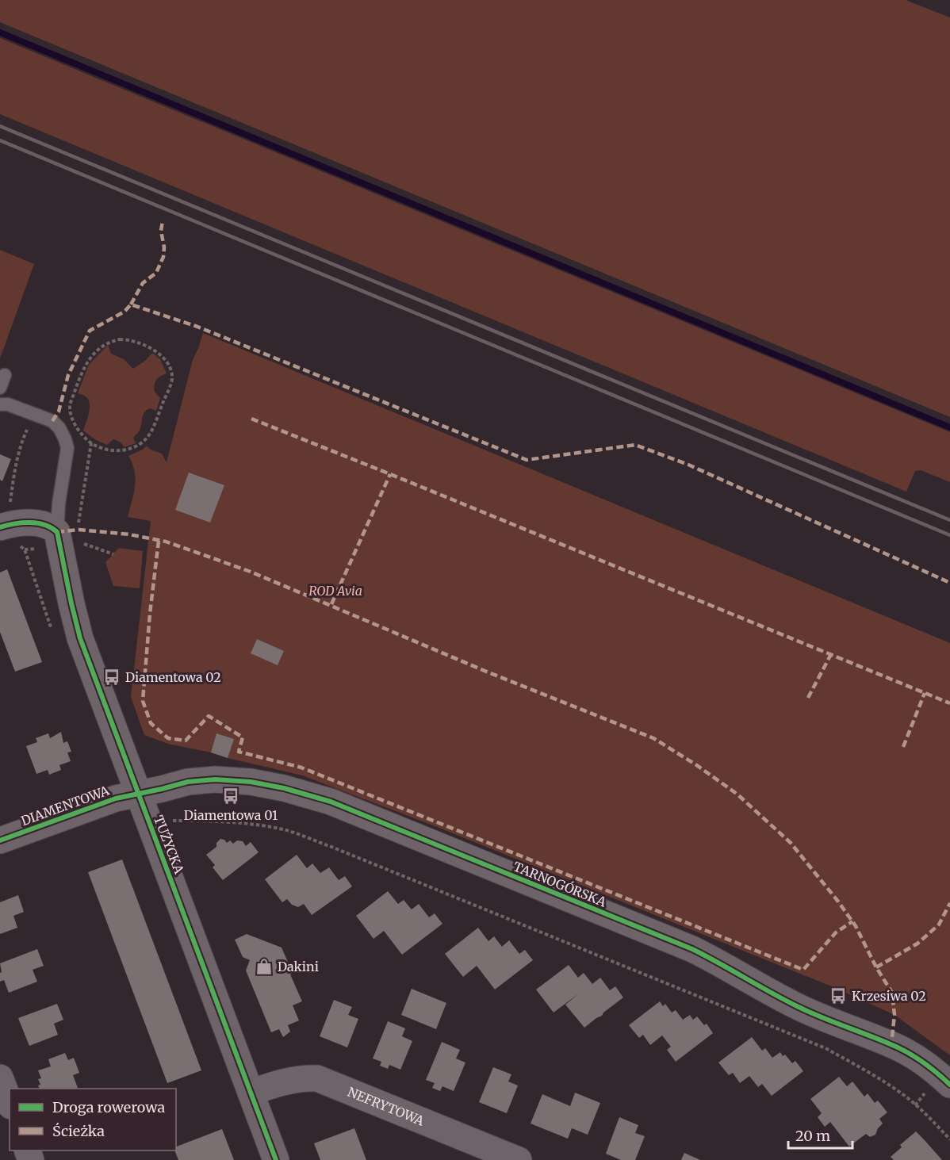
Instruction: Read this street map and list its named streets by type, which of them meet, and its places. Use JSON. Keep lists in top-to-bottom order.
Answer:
{
  "streets": {
    "street": [
      "DIAMENTOWA",
      "TUŻYCKA",
      "TARNOGÓRSKA",
      "NEFRYTOWA"
    ]
  },
  "crossings": [
    ["DIAMENTOWA", "TUŻYCKA"],
    ["DIAMENTOWA", "TARNOGÓRSKA"],
    ["TUŻYCKA", "TARNOGÓRSKA"],
    ["TUŻYCKA", "NEFRYTOWA"]
  ],
  "parks": ["ROD Avia"],
  "places": {
    "bus stop": ["Diamentowa 02", "Diamentowa 01", "Krzesiwa 02"],
    "shop": ["Dakini"]
  },
  "legend": ["Droga rowerowa", "Ścieżka"],
  "scale_bar": "20 m"
}
